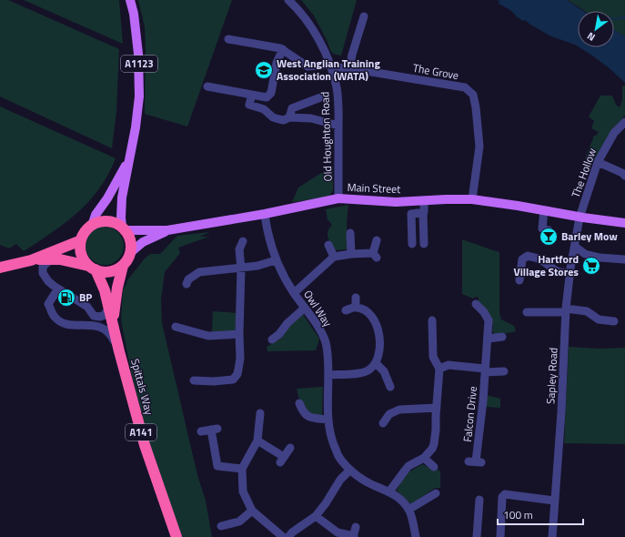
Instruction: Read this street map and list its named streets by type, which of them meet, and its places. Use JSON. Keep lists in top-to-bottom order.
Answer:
{
  "streets": {
    "highway": ["Spittals Way", "A141"],
    "main road": ["A1123", "Main Street"],
    "street": [
      "The Grove",
      "Old Houghton Road",
      "The Hollow",
      "Owl Way",
      "Sapley Road",
      "Falcon Drive"
    ]
  },
  "crossings": [
    ["A1123", "Main Street"],
    ["A1123", "Spittals Way"],
    ["A1123", "A141"],
    ["The Grove", "Old Houghton Road"],
    ["The Grove", "Main Street"],
    ["Old Houghton Road", "Main Street"],
    ["The Hollow", "Main Street"],
    ["The Hollow", "Sapley Road"],
    ["Main Street", "Owl Way"],
    ["Main Street", "Sapley Road"],
    ["Main Street", "Spittals Way"],
    ["Main Street", "A141"],
    ["Spittals Way", "A141"]
  ],
  "places": {
    "school or university": ["West Anglian Training Association (WATA)"],
    "bar": ["Barley Mow"],
    "supermarket": ["Hartford Village Stores"],
    "fuel station": ["BP"]
  },
  "scale_bar": "100 m",
  "north": "bottom left"
}
